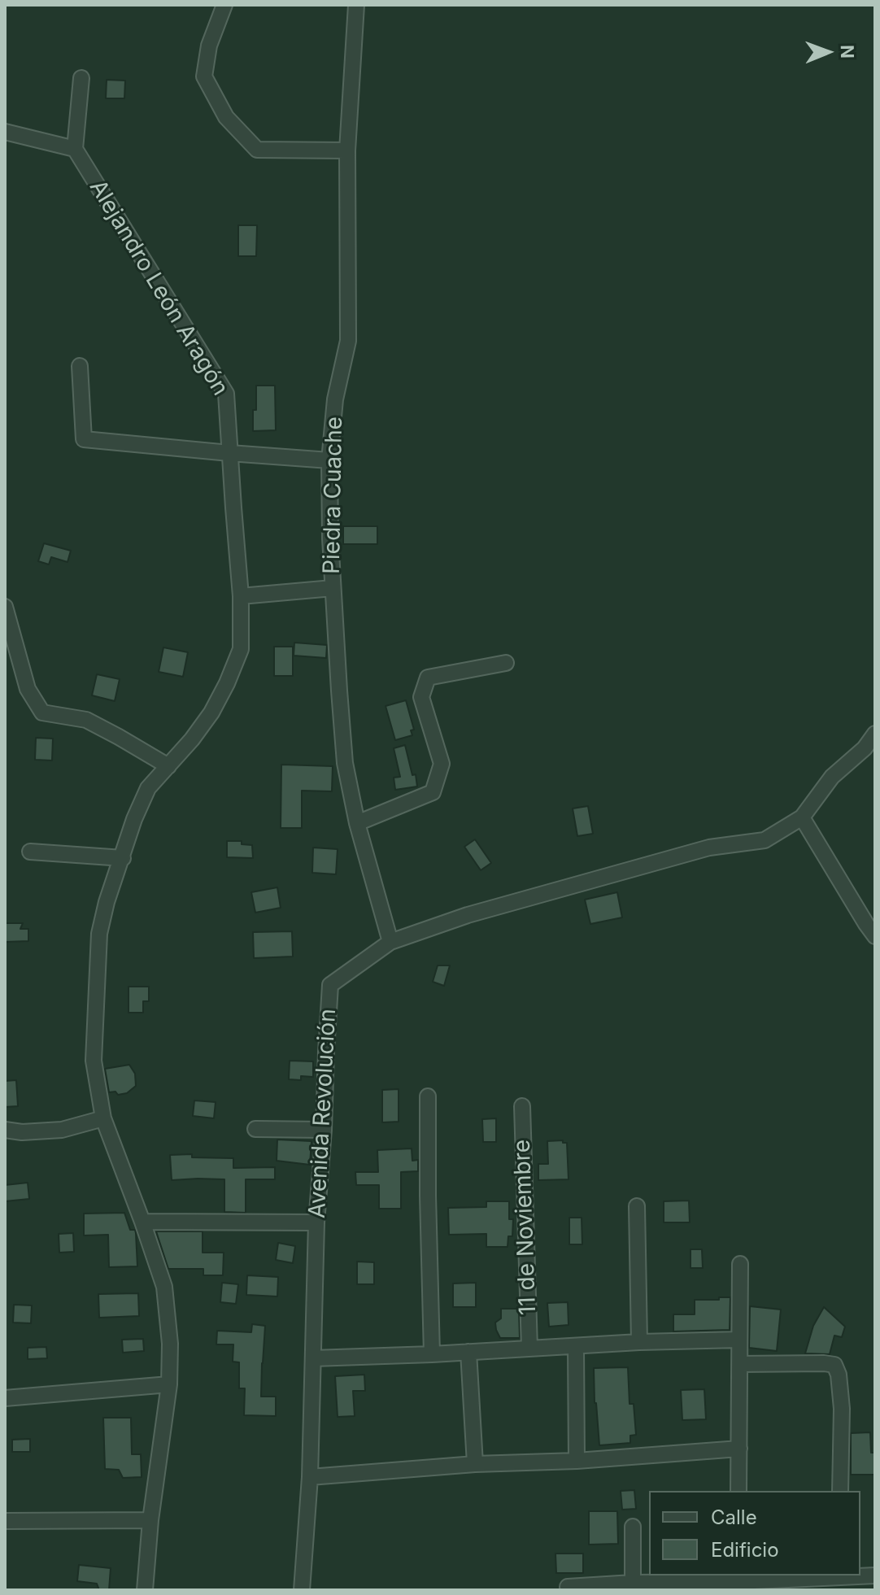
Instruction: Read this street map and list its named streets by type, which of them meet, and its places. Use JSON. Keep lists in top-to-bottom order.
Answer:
{
  "streets": {
    "street": [
      "Alejandro León Aragón",
      "Piedra Cuache",
      "Avenida Revolución",
      "11 de Noviembre"
    ]
  },
  "crossings": [
    ["Piedra Cuache", "Avenida Revolución"]
  ],
  "legend": ["Calle", "Edificio"],
  "north": "right"
}
